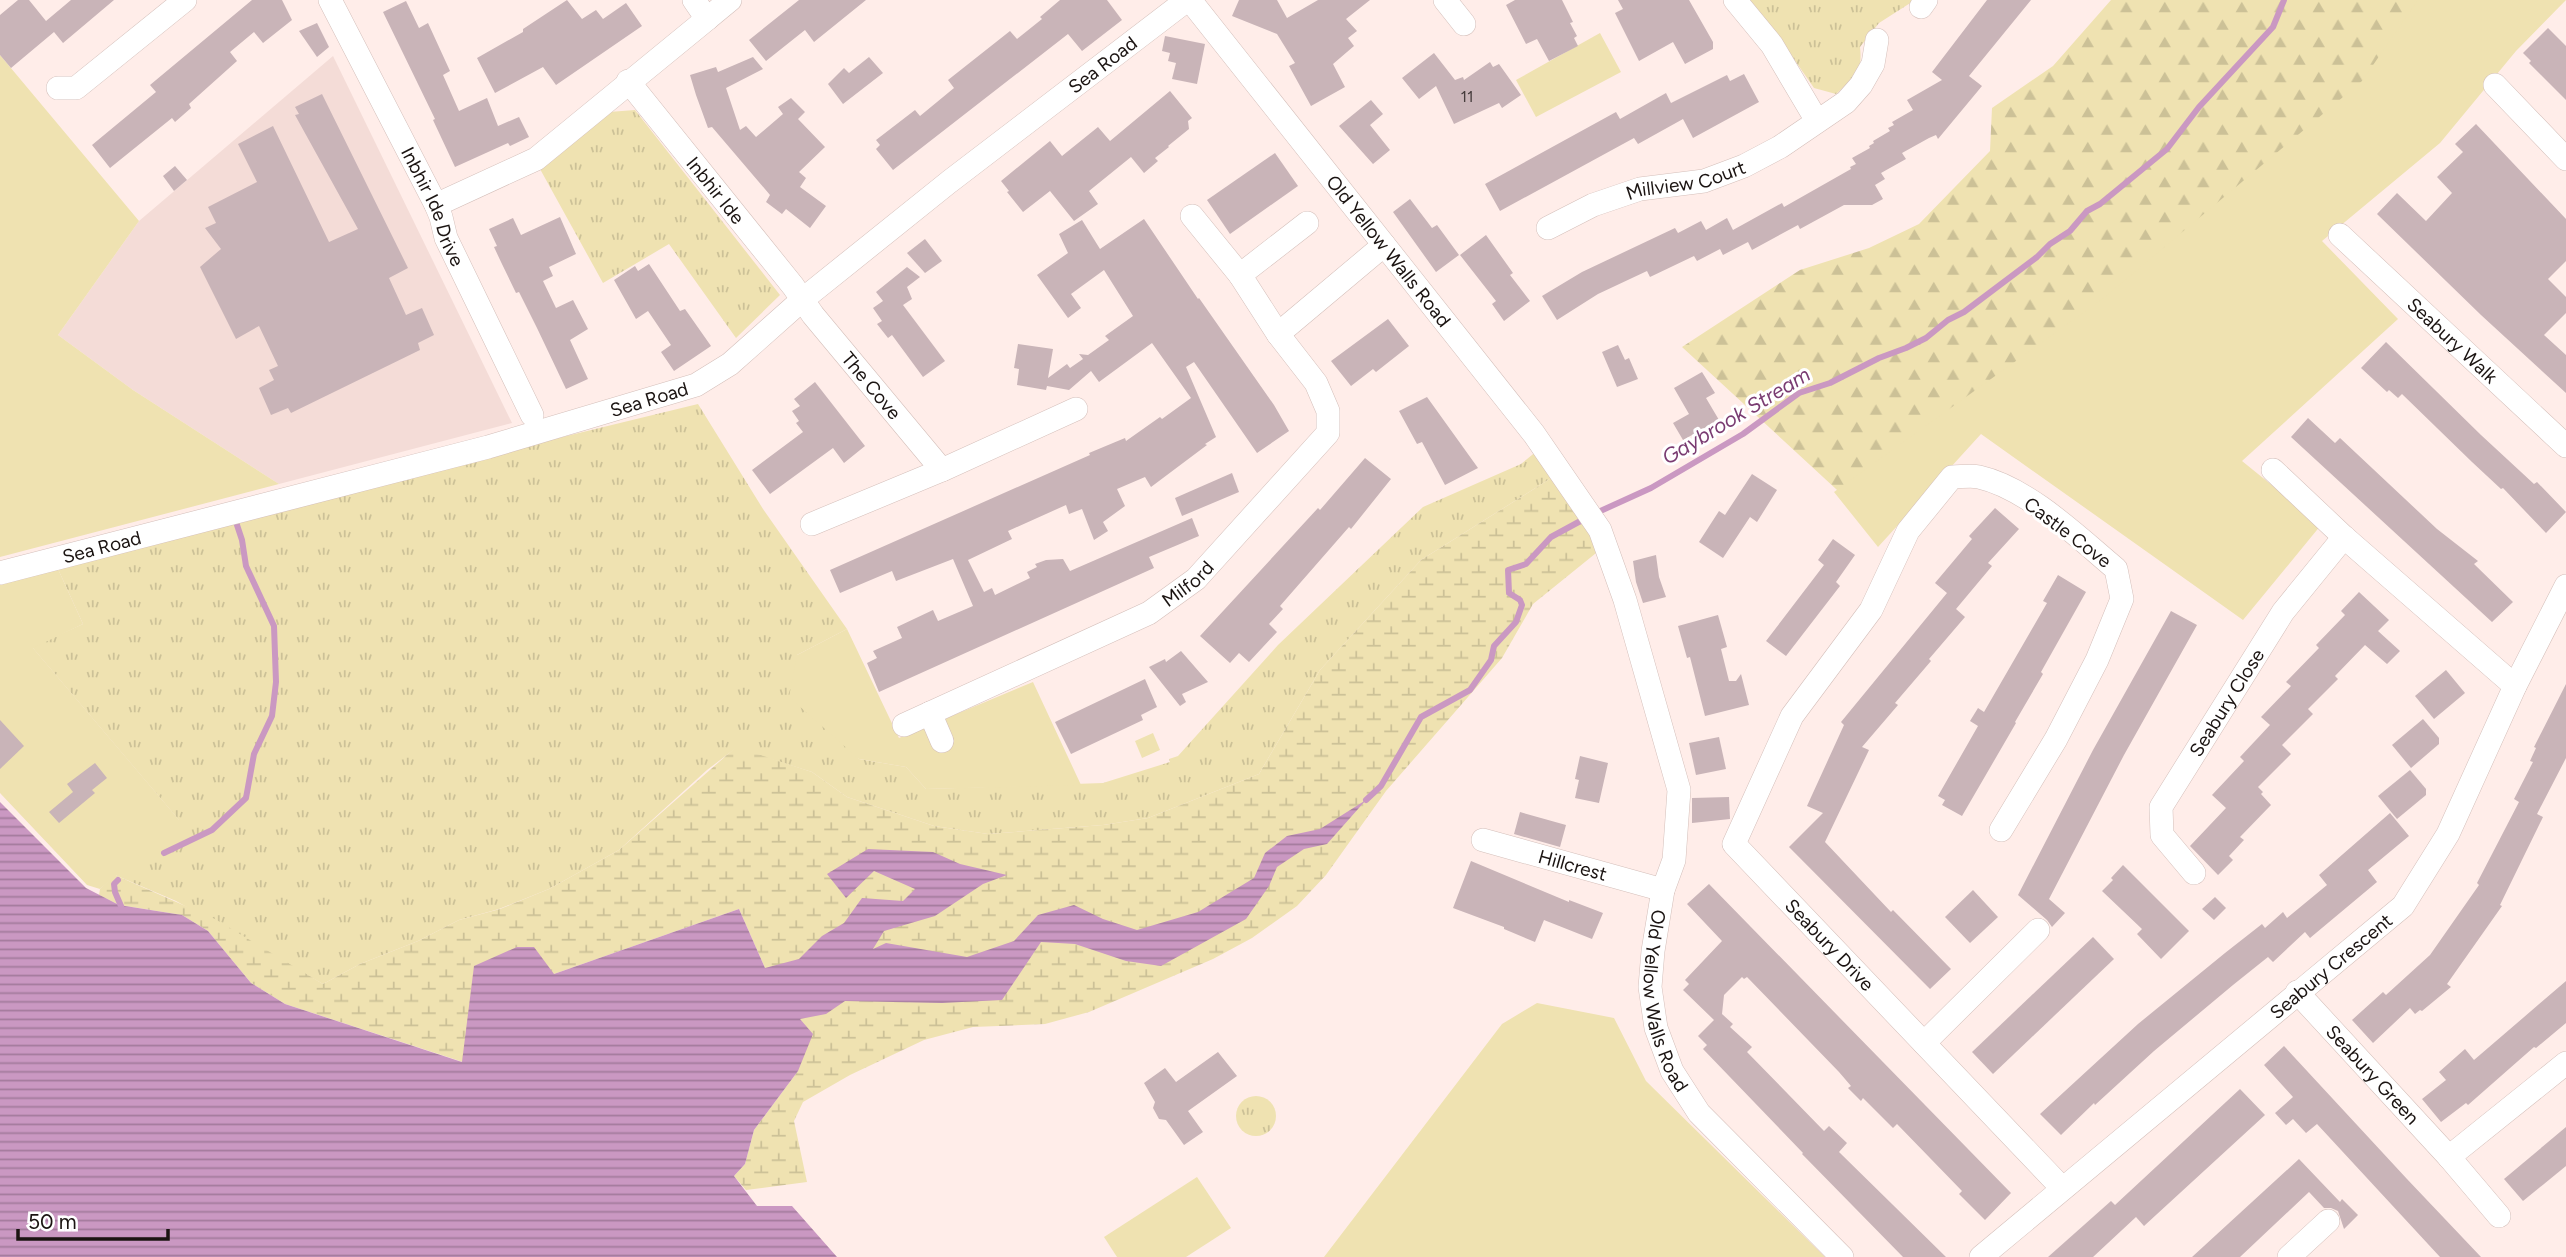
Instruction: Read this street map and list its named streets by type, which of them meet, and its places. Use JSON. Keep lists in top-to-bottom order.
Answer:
{
  "streets": {
    "street": [
      "Sea Road",
      "Millview Court",
      "Inbhir Ide",
      "Inbhir Ide Drive",
      "Old Yellow Walls Road",
      "Seabury Walk",
      "The Cove",
      "Castle Cove",
      "Milford",
      "Seabury Close",
      "Hillcrest",
      "Seabury Drive",
      "Seabury Crescent",
      "Seabury Green"
    ]
  },
  "crossings": [
    ["Sea Road", "Inbhir Ide"],
    ["Sea Road", "Old Yellow Walls Road"],
    ["Sea Road", "The Cove"],
    ["Inbhir Ide", "The Cove"],
    ["Old Yellow Walls Road", "Hillcrest"],
    ["Castle Cove", "Seabury Drive"],
    ["Seabury Drive", "Seabury Crescent"],
    ["Seabury Crescent", "Seabury Green"]
  ],
  "water": ["Gaybrook Stream"],
  "house_numbers": ["11"],
  "scale_bar": "50 m"
}
